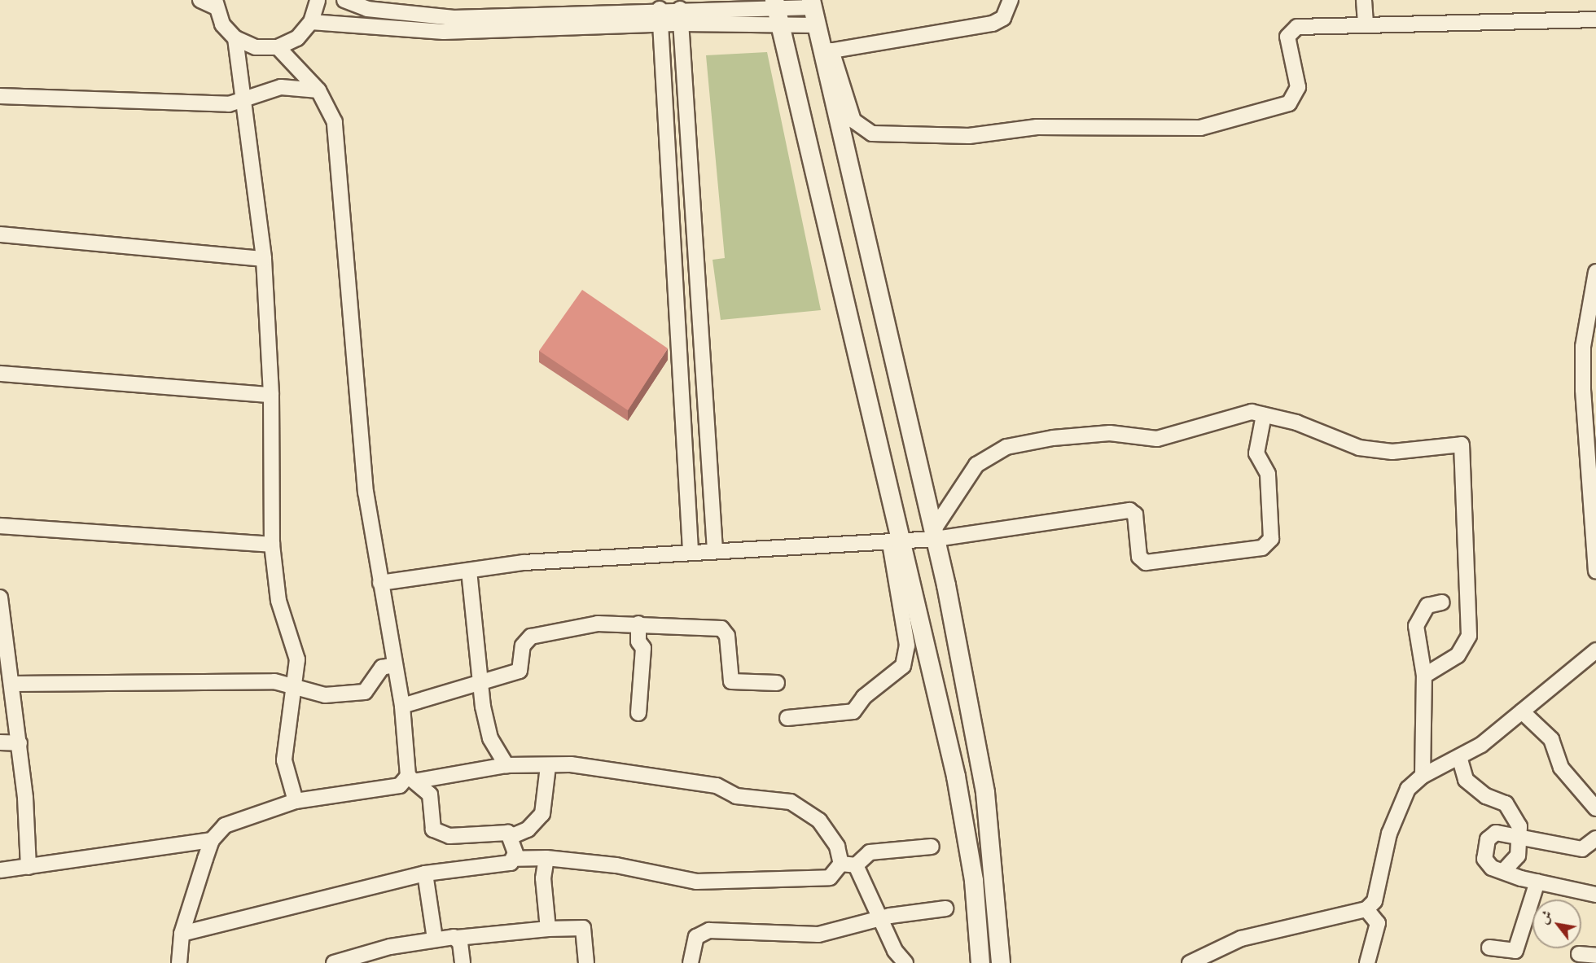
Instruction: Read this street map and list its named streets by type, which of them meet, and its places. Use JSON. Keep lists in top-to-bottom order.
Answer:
{
  "north": "top left"
}
